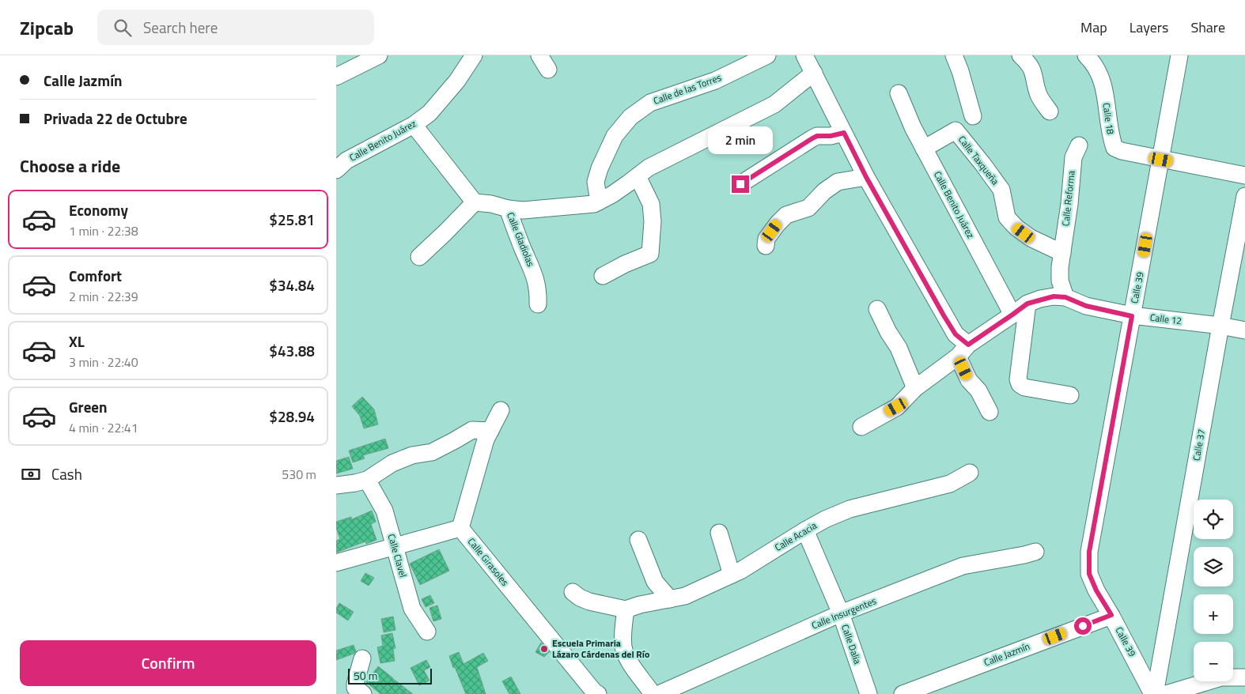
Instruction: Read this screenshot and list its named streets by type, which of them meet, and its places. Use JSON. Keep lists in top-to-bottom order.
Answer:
{
  "streets": {
    "street": [
      "Calle de las Torres",
      "Calle 18",
      "Calle Benito Juárez",
      "Calle Taxqueña",
      "Calle Reforma",
      "Calle Gladiolas",
      "Calle 39",
      "Calle 12",
      "Calle 37",
      "Calle Acacia",
      "Calle Clavel",
      "Calle Girasoles",
      "Calle Insurgentes",
      "Calle Dalia",
      "Calle Jazmín"
    ]
  },
  "crossings": [
    ["Calle 18", "Calle 39"],
    ["Calle Benito Juárez", "Calle Taxqueña"],
    ["Calle Taxqueña", "Calle Reforma"],
    ["Calle Reforma", "Calle 12"],
    ["Calle 39", "Calle 12"],
    ["Calle 39", "Calle 37"],
    ["Calle 39", "Calle Jazmín"],
    ["Calle 12", "Calle 37"],
    ["Calle Acacia", "Calle Dalia"],
    ["Calle Clavel", "Calle Girasoles"],
    ["Calle Insurgentes", "Calle Dalia"]
  ],
  "places": ["Escuela Primaria Lázaro Cárdenas del Río"],
  "scale_bar": "50 m",
  "page": {
    "header": "Zipcab",
    "search": "Search here",
    "nav": ["Map", "Layers", "Share"],
    "banner": ["Calle Jazmín", "Privada 22 de Octubre"],
    "bubble": "2 min",
    "heading": "Choose a ride",
    "list": [
      {
        "name": "Economy",
        "note": "1 min · 22:38",
        "value": "$25.81"
      },
      {
        "name": "Comfort",
        "note": "2 min · 22:39",
        "value": "$34.84"
      },
      {
        "name": "XL",
        "note": "3 min · 22:40",
        "value": "$43.88"
      },
      {
        "name": "Green",
        "note": "4 min · 22:41",
        "value": "$28.94"
      }
    ],
    "pay": ["Cash", "530 m"],
    "map_buttons": ["+", "−"],
    "buttons": "Confirm",
    "scale": "50 m"
  }
}
